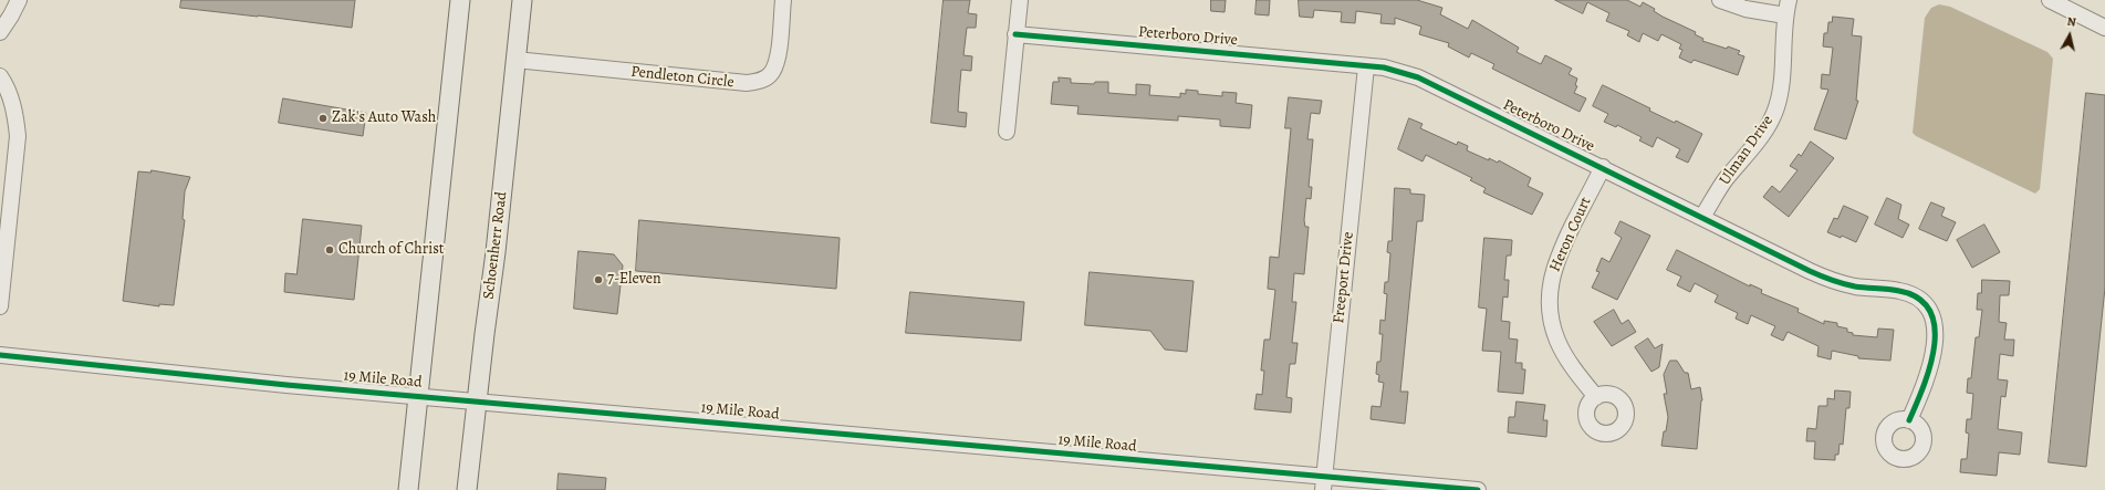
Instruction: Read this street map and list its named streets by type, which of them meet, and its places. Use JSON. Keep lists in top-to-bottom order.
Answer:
{
  "streets": {
    "main road": ["Schoenherr Road"],
    "street": [
      "Peterboro Drive",
      "Pendleton Circle",
      "Ulman Drive",
      "Heron Court",
      "Freeport Drive",
      "19 Mile Road"
    ]
  },
  "crossings": [
    ["Peterboro Drive", "Ulman Drive"],
    ["Peterboro Drive", "Heron Court"],
    ["Peterboro Drive", "Freeport Drive"],
    ["Pendleton Circle", "Schoenherr Road"],
    ["Schoenherr Road", "19 Mile Road"],
    ["Freeport Drive", "19 Mile Road"]
  ],
  "places": ["Zak's Auto Wash", "Church of Christ", "7-Eleven"],
  "north": "top"
}
